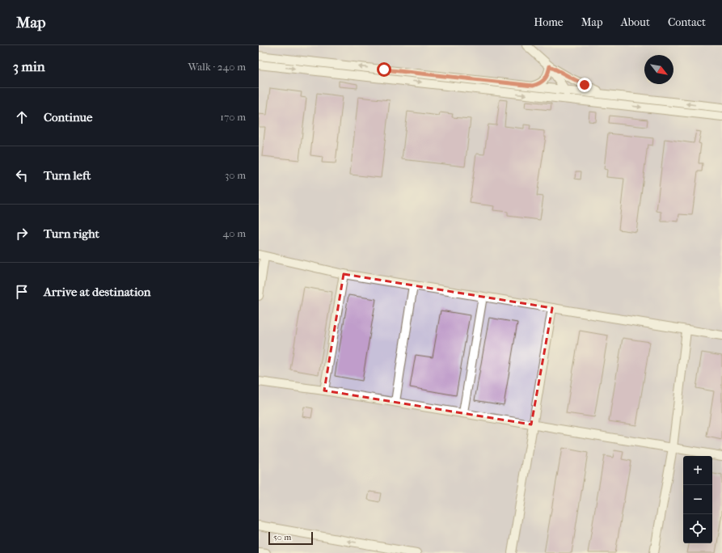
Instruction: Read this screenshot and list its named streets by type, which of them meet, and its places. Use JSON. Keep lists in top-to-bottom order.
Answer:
{
  "scale_bar": "50 m",
  "north": "bottom right",
  "page": {
    "header": "Map",
    "nav": [
      "Home",
      "Map",
      "About",
      "Contact"
    ],
    "heading": ["3 min", "Walk · 240 m"],
    "list": [
      ["Continue", "170 m"],
      ["Turn left", "30 m"],
      ["Turn right", "40 m"],
      "Arrive at destination"
    ],
    "map_buttons": ["+", "−"],
    "scale": "50 m"
  }
}
